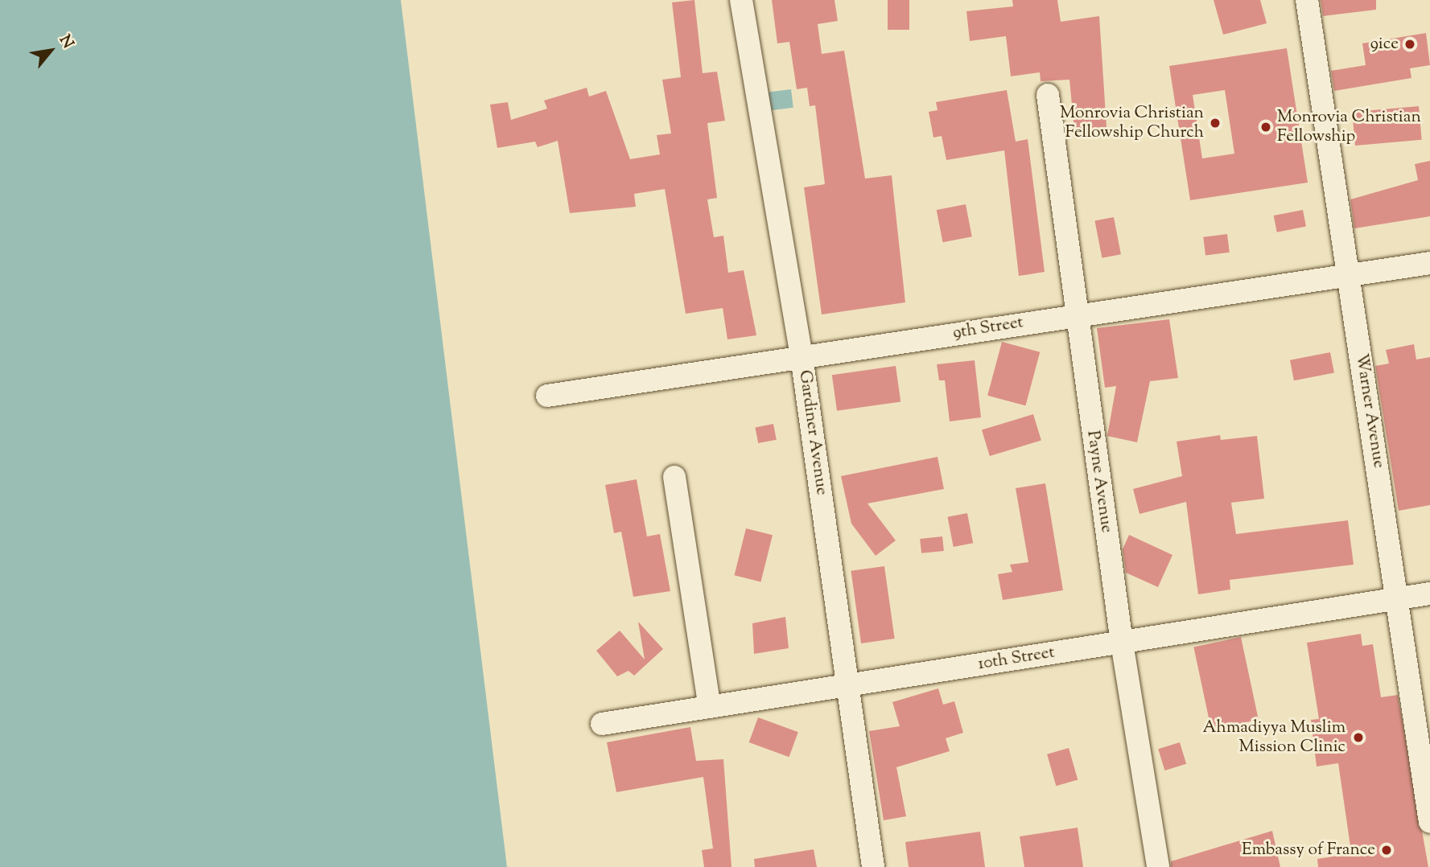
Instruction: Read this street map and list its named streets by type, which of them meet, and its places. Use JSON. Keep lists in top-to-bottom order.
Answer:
{
  "streets": {
    "street": [
      "9th Street",
      "Warner Avenue",
      "Gardiner Avenue",
      "Payne Avenue",
      "10th Street"
    ]
  },
  "crossings": [
    ["9th Street", "Warner Avenue"],
    ["9th Street", "Gardiner Avenue"],
    ["9th Street", "Payne Avenue"],
    ["Warner Avenue", "10th Street"],
    ["Gardiner Avenue", "10th Street"],
    ["Payne Avenue", "10th Street"]
  ],
  "places": [
    "9ice",
    "Monrovia Christian Fellowship Church",
    "Monrovia Christian Fellowship",
    "Ahmadiyya Muslim Mission Clinic",
    "Embassy of France"
  ],
  "north": "top right"
}
